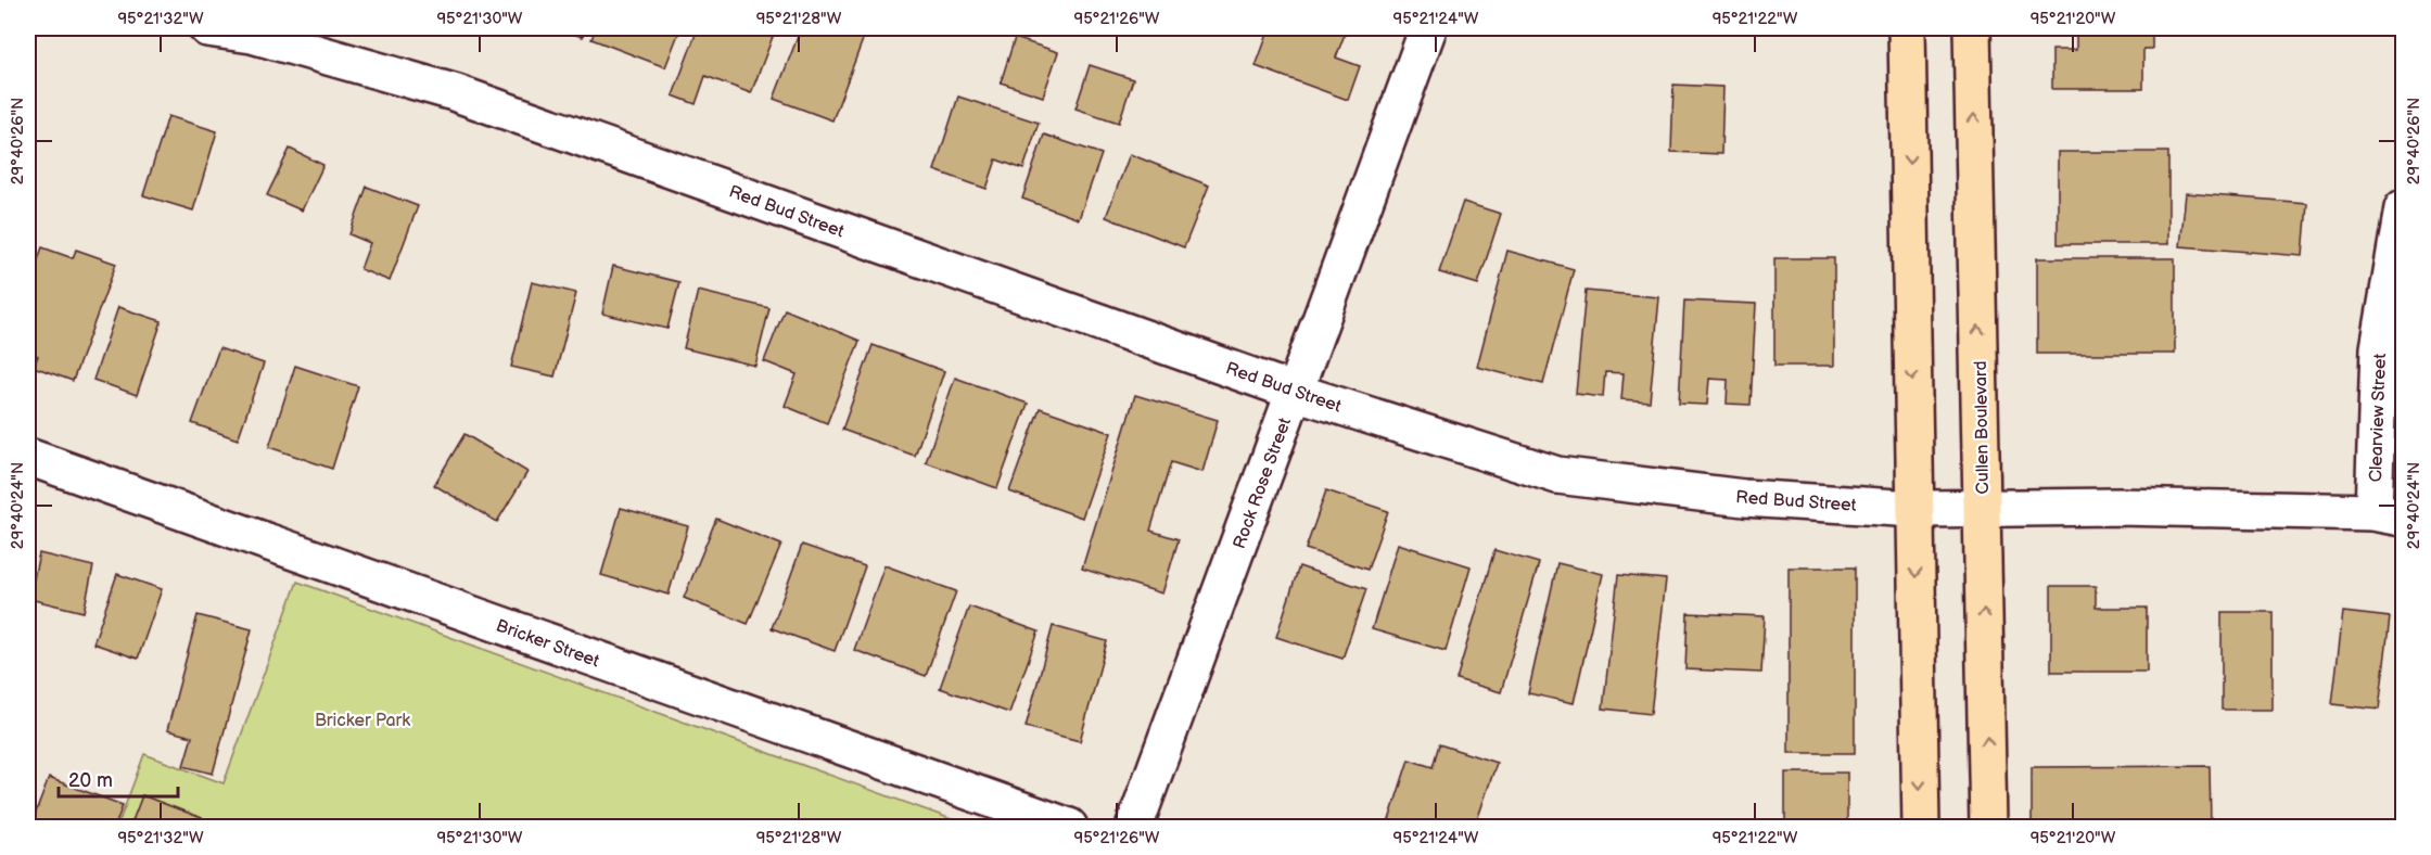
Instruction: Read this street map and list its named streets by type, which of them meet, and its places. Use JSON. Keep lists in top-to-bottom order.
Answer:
{
  "streets": {
    "main road": ["Cullen Boulevard"],
    "street": [
      "Red Bud Street",
      "Clearview Street",
      "Rock Rose Street",
      "Bricker Street"
    ]
  },
  "crossings": [
    ["Red Bud Street", "Clearview Street"],
    ["Red Bud Street", "Cullen Boulevard"],
    ["Red Bud Street", "Rock Rose Street"]
  ],
  "parks": ["Bricker Park"],
  "scale_bar": "20 m",
  "coordinates": [
    "95°21'32\"W",
    "95°21'30\"W",
    "95°21'28\"W",
    "95°21'26\"W",
    "95°21'24\"W",
    "95°21'22\"W",
    "95°21'20\"W",
    "29°40'26\"N",
    "29°40'24\"N"
  ]
}
